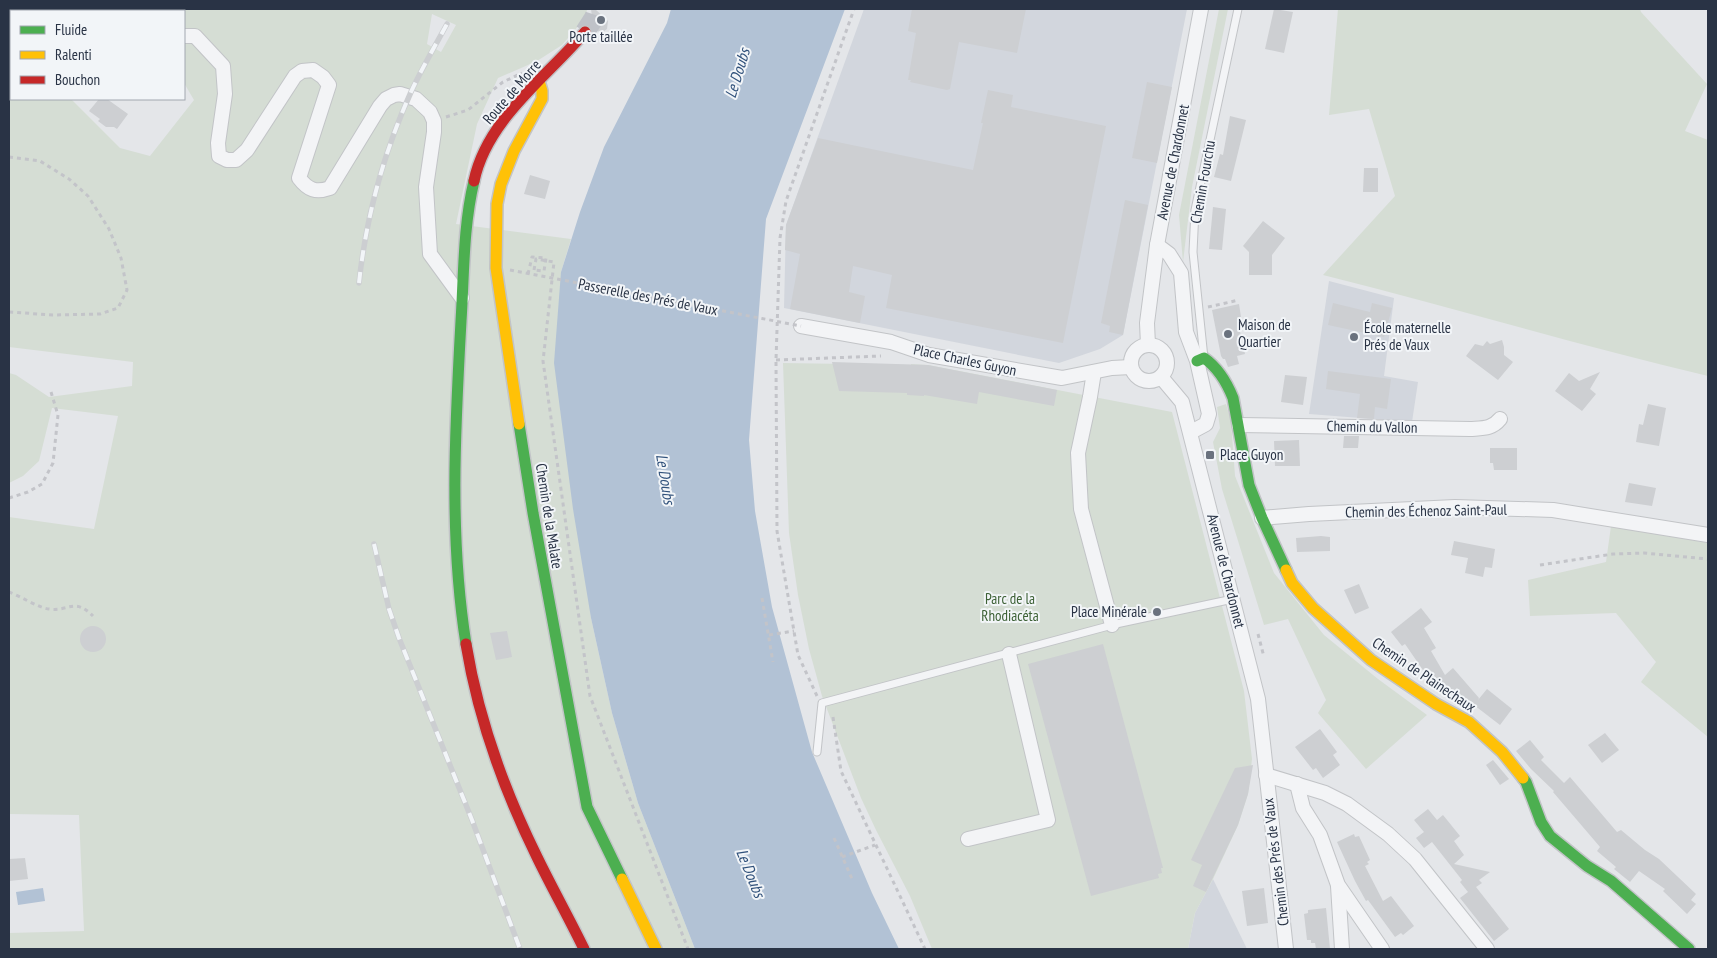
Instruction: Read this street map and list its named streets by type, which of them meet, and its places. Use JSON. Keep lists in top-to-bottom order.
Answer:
{
  "streets": {
    "street": [
      "Route de Morre",
      "Avenue de Chardonnet",
      "Place Charles Guyon",
      "Chemin du Vallon",
      "Chemin des Échenoz Saint-Paul",
      "Chemin de la Malate",
      "Chemin de Plainechaux",
      "Chemin des Prés de Vaux"
    ],
    "lane": ["Chemin Fourchu"],
    "path": ["Passerelle des Prés de Vaux"]
  },
  "crossings": [
    ["Route de Morre", "Chemin de la Malate"],
    ["Avenue de Chardonnet", "Place Charles Guyon"],
    ["Avenue de Chardonnet", "Chemin des Prés de Vaux"],
    ["Chemin Fourchu", "Chemin de Plainechaux"],
    ["Passerelle des Prés de Vaux", "Place Charles Guyon"],
    ["Passerelle des Prés de Vaux", "Chemin de la Malate"],
    ["Chemin du Vallon", "Chemin de Plainechaux"],
    ["Chemin des Échenoz Saint-Paul", "Chemin de Plainechaux"]
  ],
  "water": ["Le Doubs"],
  "parks": ["Parc de la Rhodiacéta"],
  "places": {
    "other": [
      "Porte taillée",
      "Maison de Quartier",
      "École maternelle Prés de Vaux",
      "Place Minérale"
    ],
    "transit": ["Place Guyon"]
  },
  "legend": ["Fluide", "Ralenti", "Bouchon"]
}
